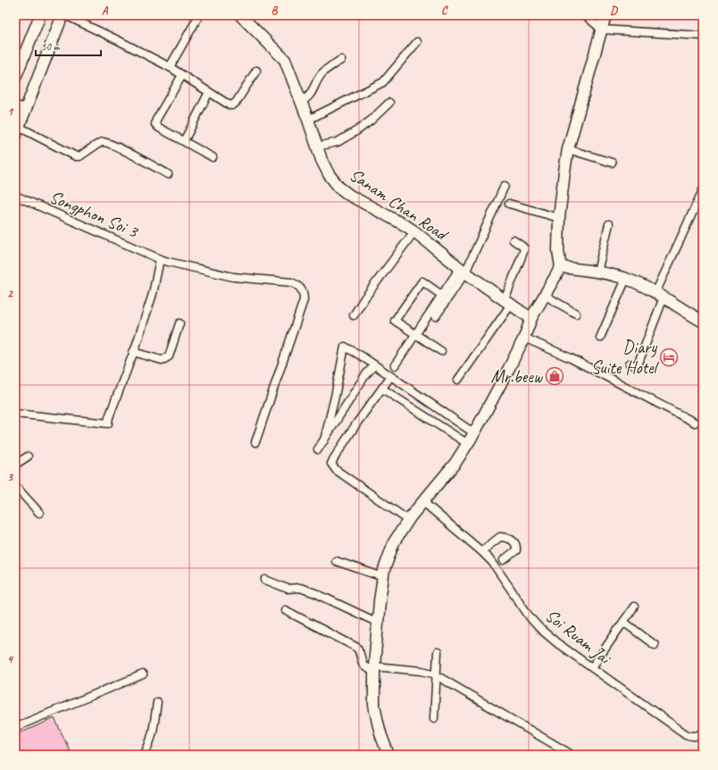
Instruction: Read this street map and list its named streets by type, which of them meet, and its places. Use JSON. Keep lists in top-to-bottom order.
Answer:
{
  "streets": {
    "street": ["Sanam Chan Road", "Songphon Soi 3", "Soi Ruam Jai"]
  },
  "places": {
    "hotel": ["Diary Suite Hotel"],
    "shop": ["Mr.beew"]
  },
  "scale_bar": "50 m",
  "grid": {
    "columns": [
      "A",
      "B",
      "C",
      "D"
    ],
    "rows": [
      "1",
      "2",
      "3",
      "4"
    ]
  }
}
